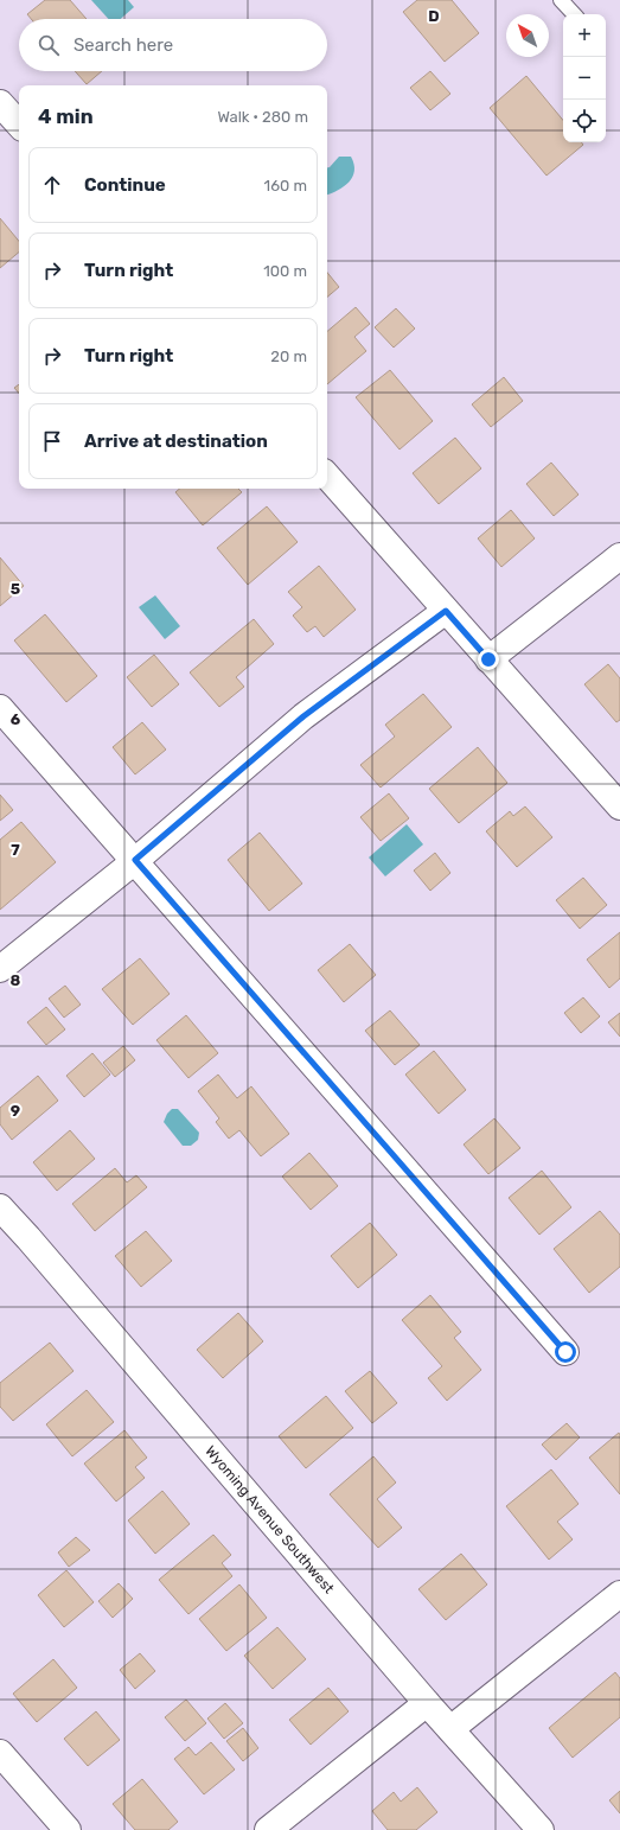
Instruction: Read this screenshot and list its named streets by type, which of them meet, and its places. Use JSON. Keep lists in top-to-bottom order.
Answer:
{
  "streets": {
    "street": ["Wyoming Avenue Southwest"]
  },
  "north": "top left",
  "page": {
    "map_buttons": ["+", "−"],
    "search": "Search here",
    "heading": ["4 min", "Walk · 280 m"],
    "list": [
      ["Continue", "160 m"],
      ["Turn right", "100 m"],
      ["Turn right", "20 m"],
      "Arrive at destination"
    ]
  },
  "grid": {
    "columns": ["D"],
    "rows": [
      "5",
      "6",
      "7",
      "8",
      "9"
    ]
  }
}
